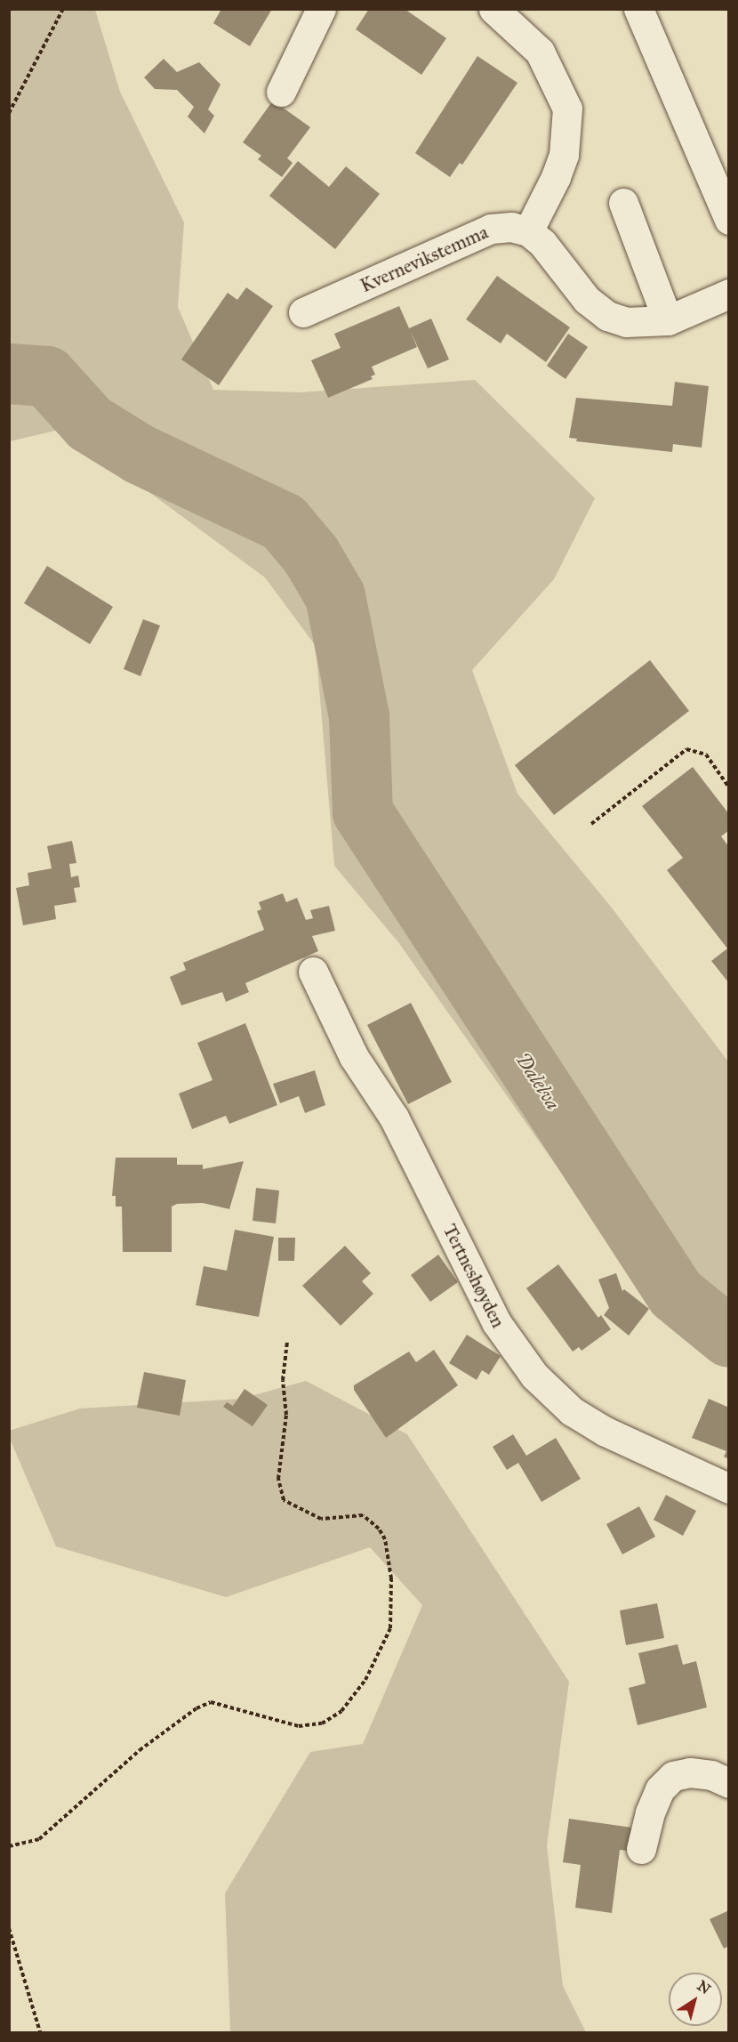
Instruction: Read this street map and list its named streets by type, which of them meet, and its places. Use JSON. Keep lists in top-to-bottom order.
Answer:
{
  "streets": {
    "street": ["Kvernevikstemma", "Tertneshøyden"]
  },
  "water": ["Dalelva"],
  "north": "top right"
}
